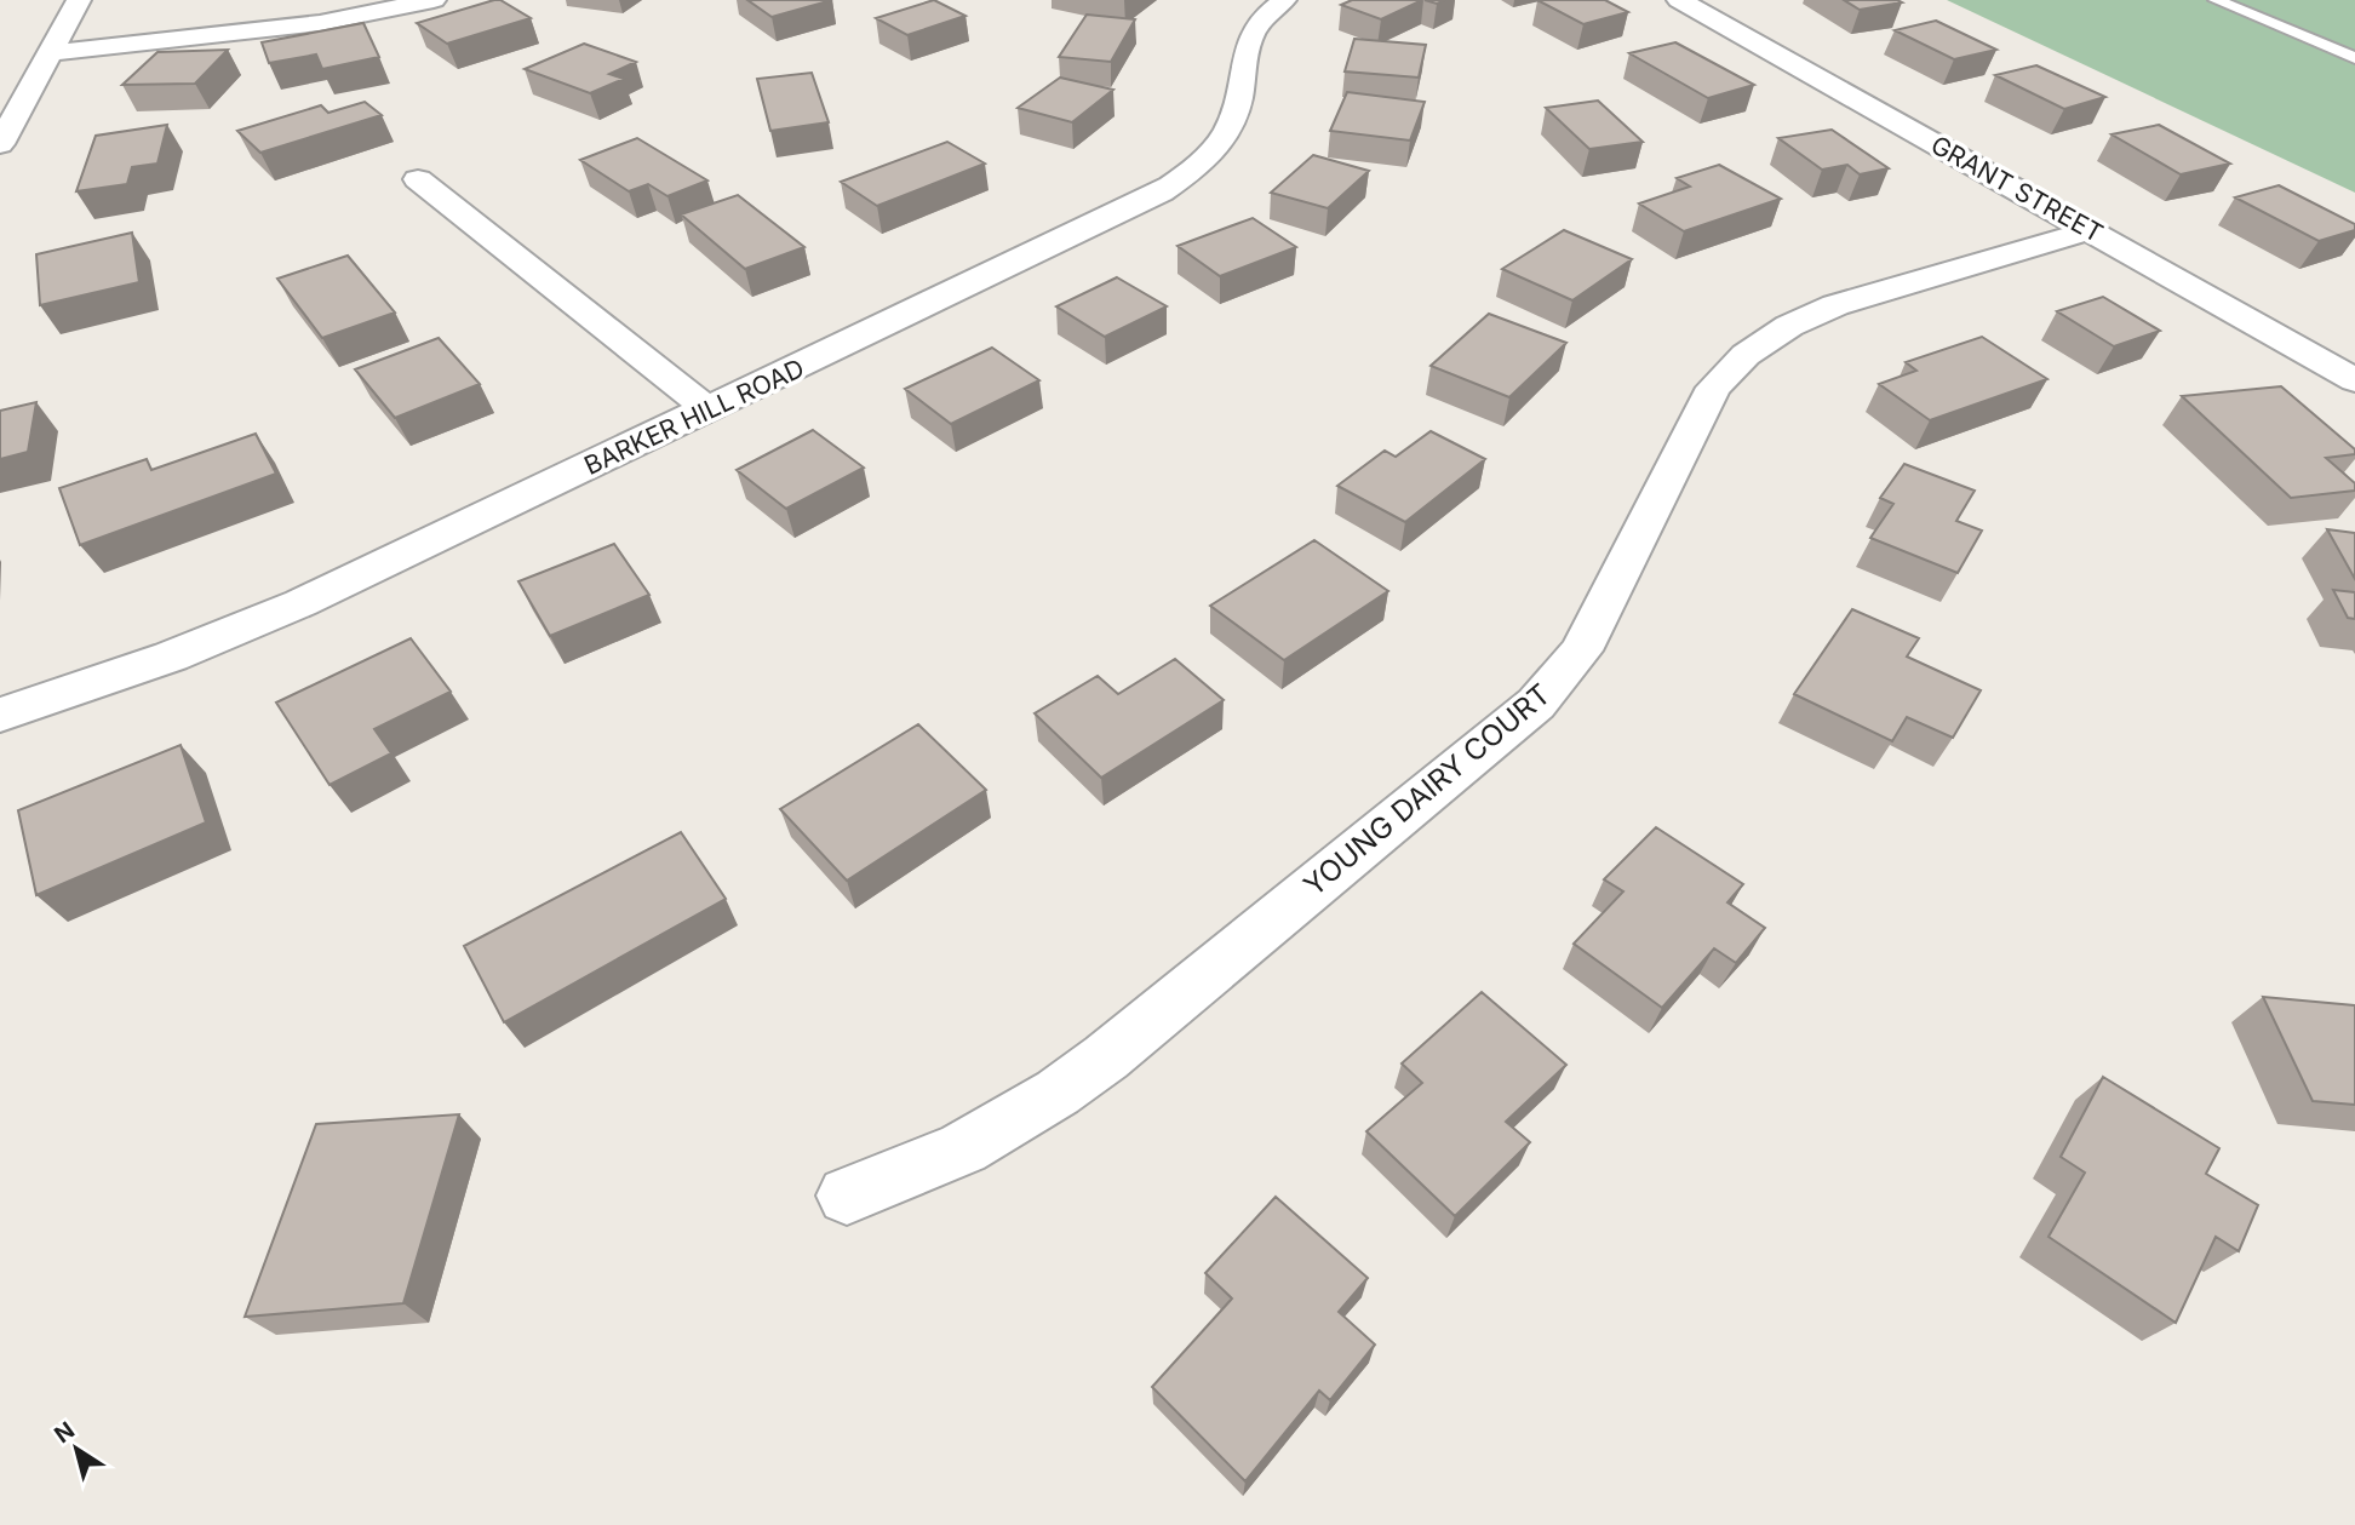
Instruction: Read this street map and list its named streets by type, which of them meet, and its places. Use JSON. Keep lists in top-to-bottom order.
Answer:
{
  "streets": {
    "street": ["GRANT STREET", "BARKER HILL ROAD", "YOUNG DAIRY COURT"]
  },
  "crossings": [
    ["GRANT STREET", "YOUNG DAIRY COURT"]
  ],
  "north": "top left"
}
